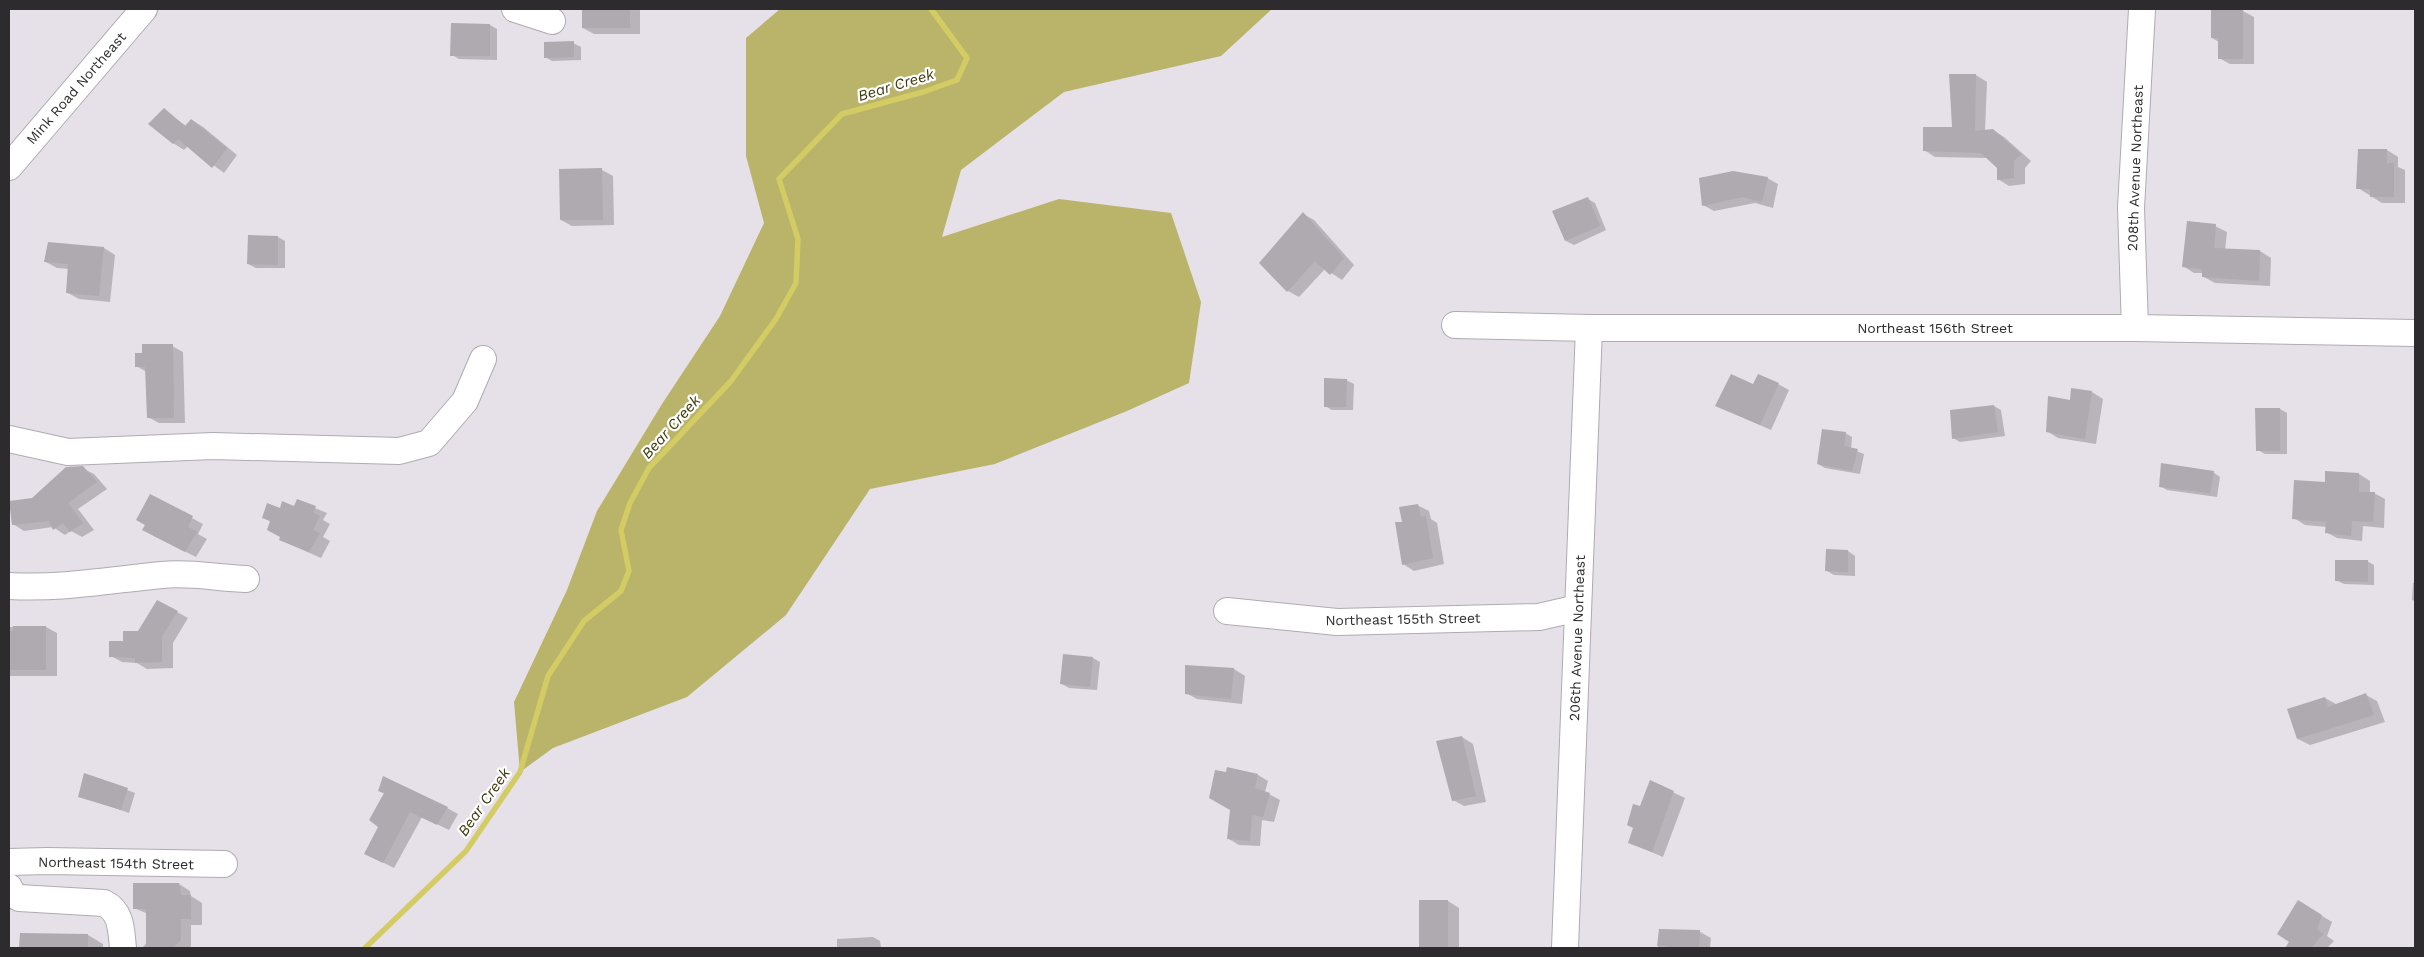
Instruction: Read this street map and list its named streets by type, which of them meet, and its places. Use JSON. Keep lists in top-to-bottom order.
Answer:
{
  "streets": {
    "street": [
      "Mink Road Northeast",
      "208th Avenue Northeast",
      "Northeast 156th Street",
      "Northeast 155th Street",
      "206th Avenue Northeast",
      "Northeast 154th Street"
    ]
  },
  "crossings": [
    ["208th Avenue Northeast", "Northeast 156th Street"],
    ["Northeast 156th Street", "206th Avenue Northeast"],
    ["Northeast 155th Street", "206th Avenue Northeast"]
  ],
  "water": ["Bear Creek"]
}
